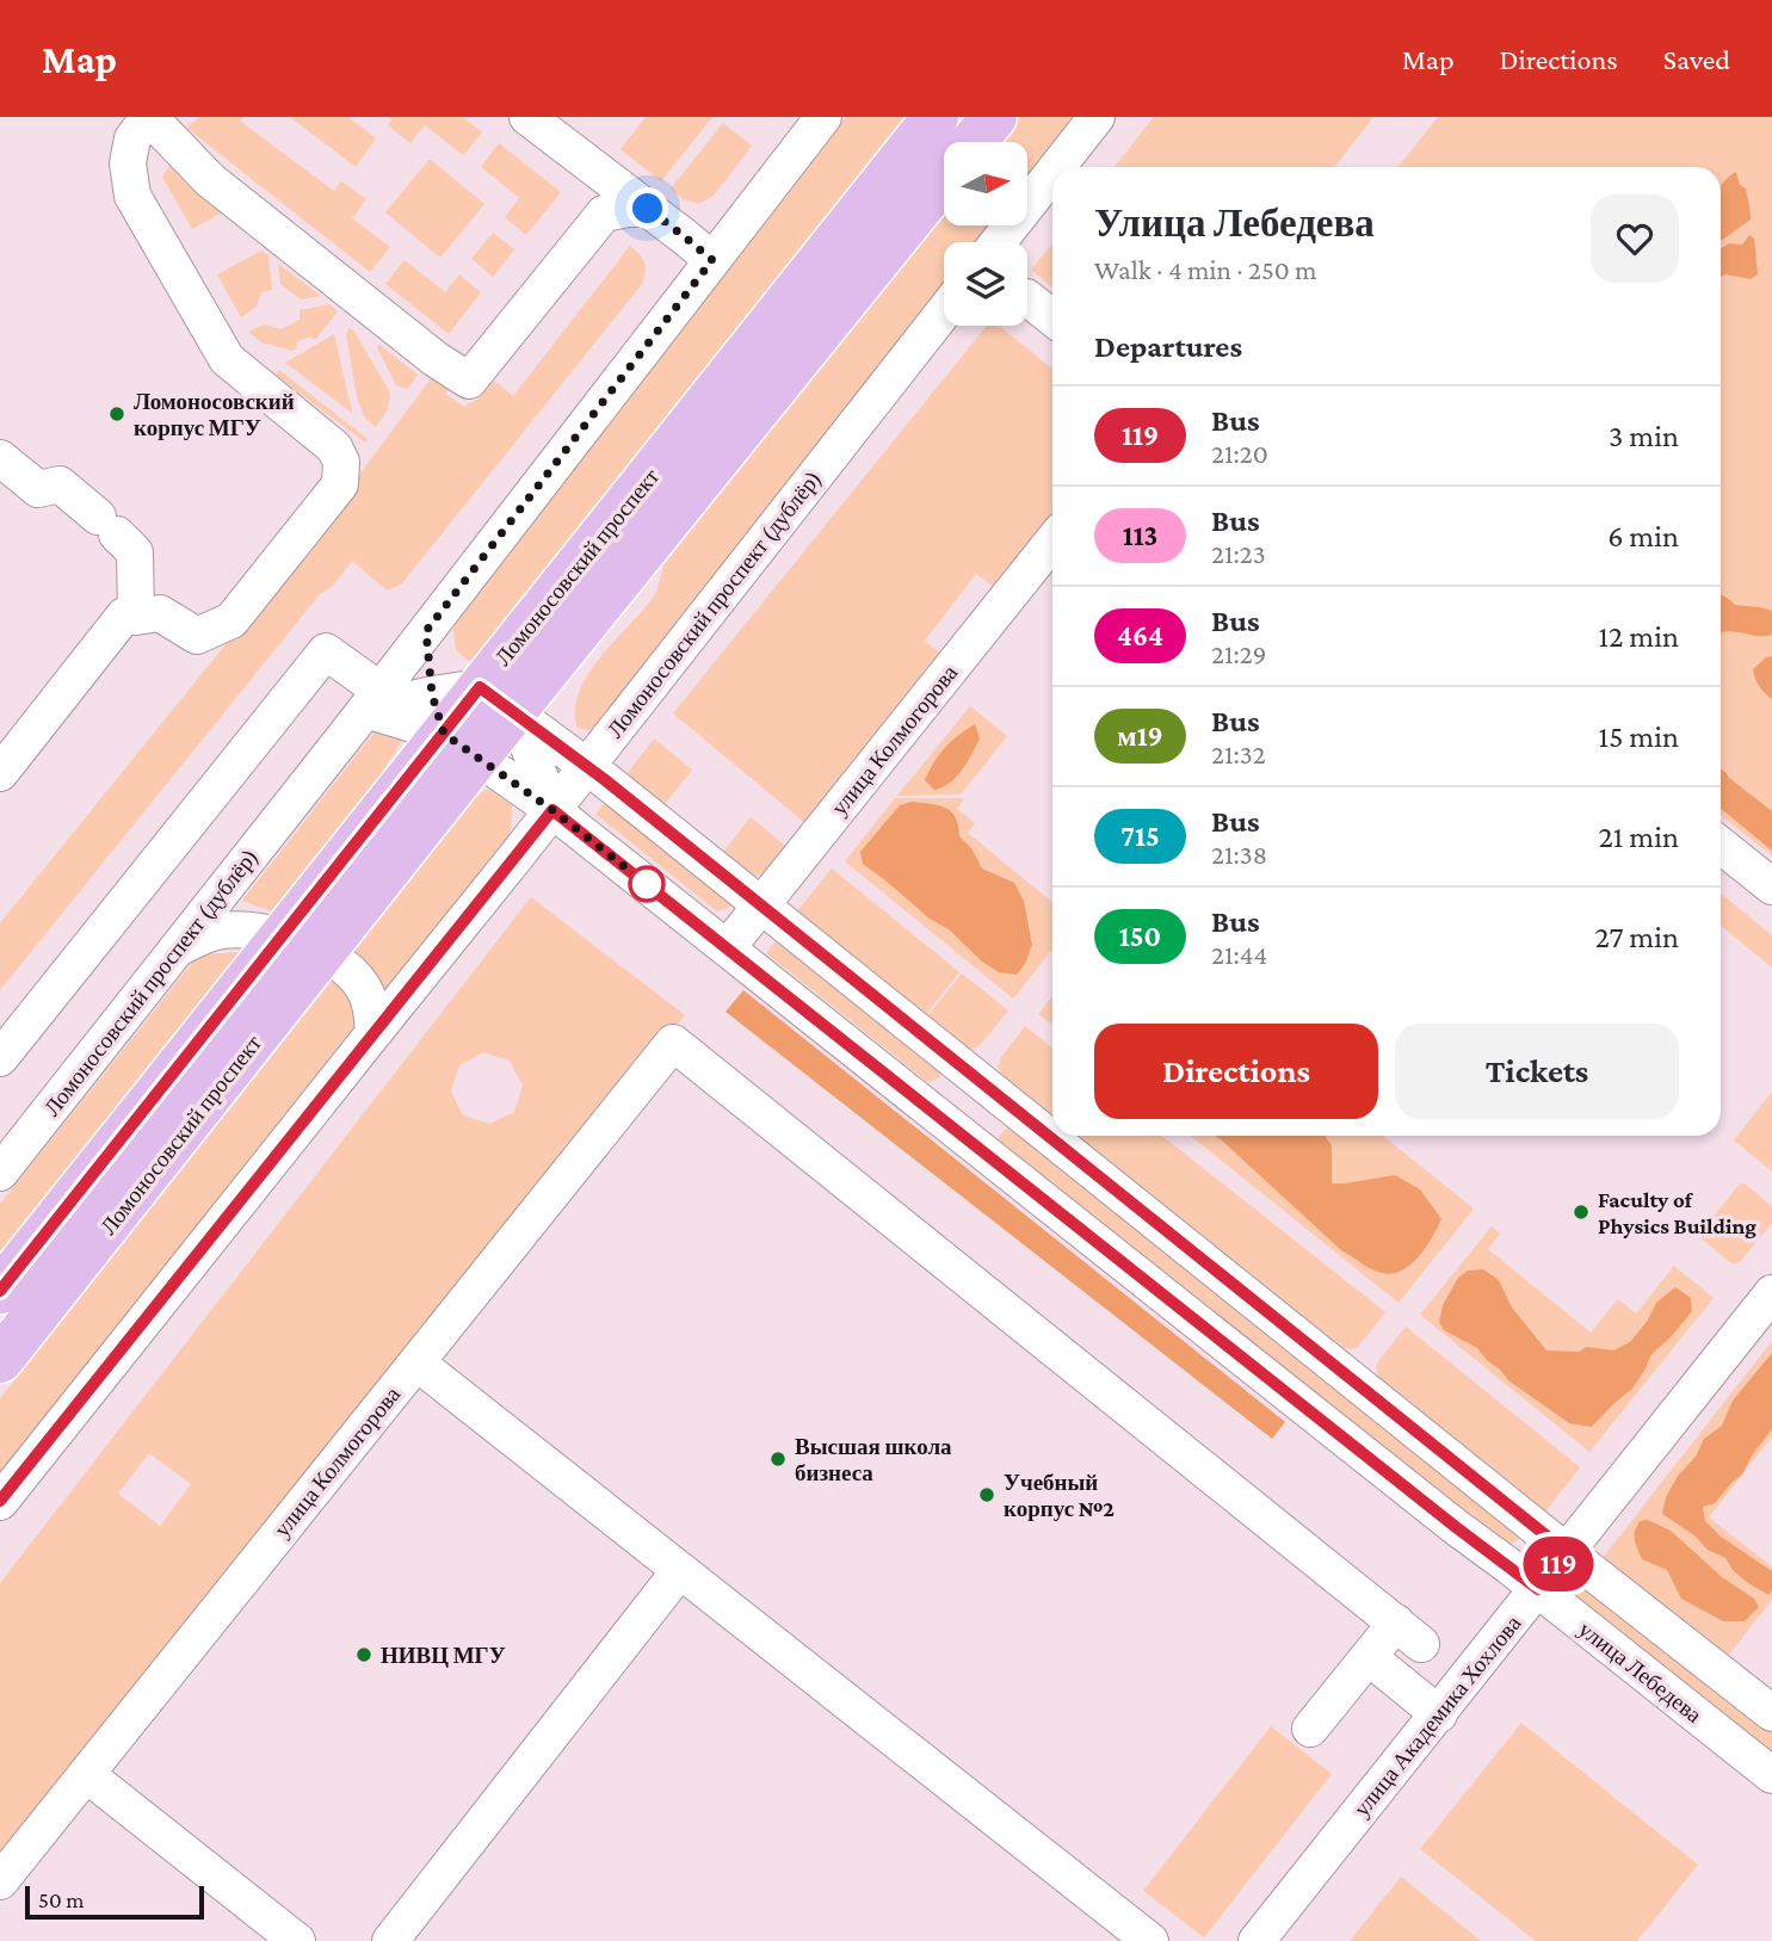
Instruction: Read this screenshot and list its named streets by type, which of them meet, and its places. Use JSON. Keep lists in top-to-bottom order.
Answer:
{
  "streets": {
    "main road": ["Ломоносовский проспект"],
    "street": [
      "Ломоносовский проспект (дублёр)",
      "улица Колмогорова",
      "улица Лебедева",
      "улица Академика Хохлова"
    ]
  },
  "crossings": [
    ["Ломоносовский проспект", "улица Лебедева"],
    ["Ломоносовский проспект (дублёр)", "улица Лебедева"],
    ["улица Колмогорова", "улица Лебедева"],
    ["улица Лебедева", "улица Академика Хохлова"]
  ],
  "places": [
    "Ломоносовский корпус МГУ",
    "Faculty of Physics Building",
    "Высшая школа бизнеса",
    "Учебный корпус №2",
    "НИВЦ МГУ"
  ],
  "lines": ["bus line 119"],
  "scale_bar": "50 m",
  "north": "right",
  "page": {
    "header": "Map",
    "nav": ["Map", "Directions", "Saved"],
    "on_map": "119",
    "heading": [
      ["Улица Лебедева", "Walk · 4 min · 250 m"],
      "Departures"
    ],
    "list": [
      {
        "mark": "119",
        "name": "Bus",
        "note": "21:20",
        "value": "3 min"
      },
      {
        "mark": "113",
        "name": "Bus",
        "note": "21:23",
        "value": "6 min"
      },
      {
        "mark": "464",
        "name": "Bus",
        "note": "21:29",
        "value": "12 min"
      },
      {
        "mark": "м19",
        "name": "Bus",
        "note": "21:32",
        "value": "15 min"
      },
      {
        "mark": "715",
        "name": "Bus",
        "note": "21:38",
        "value": "21 min"
      },
      {
        "mark": "150",
        "name": "Bus",
        "note": "21:44",
        "value": "27 min"
      }
    ],
    "buttons": ["Directions", "Tickets"],
    "scale": "50 m"
  }
}
